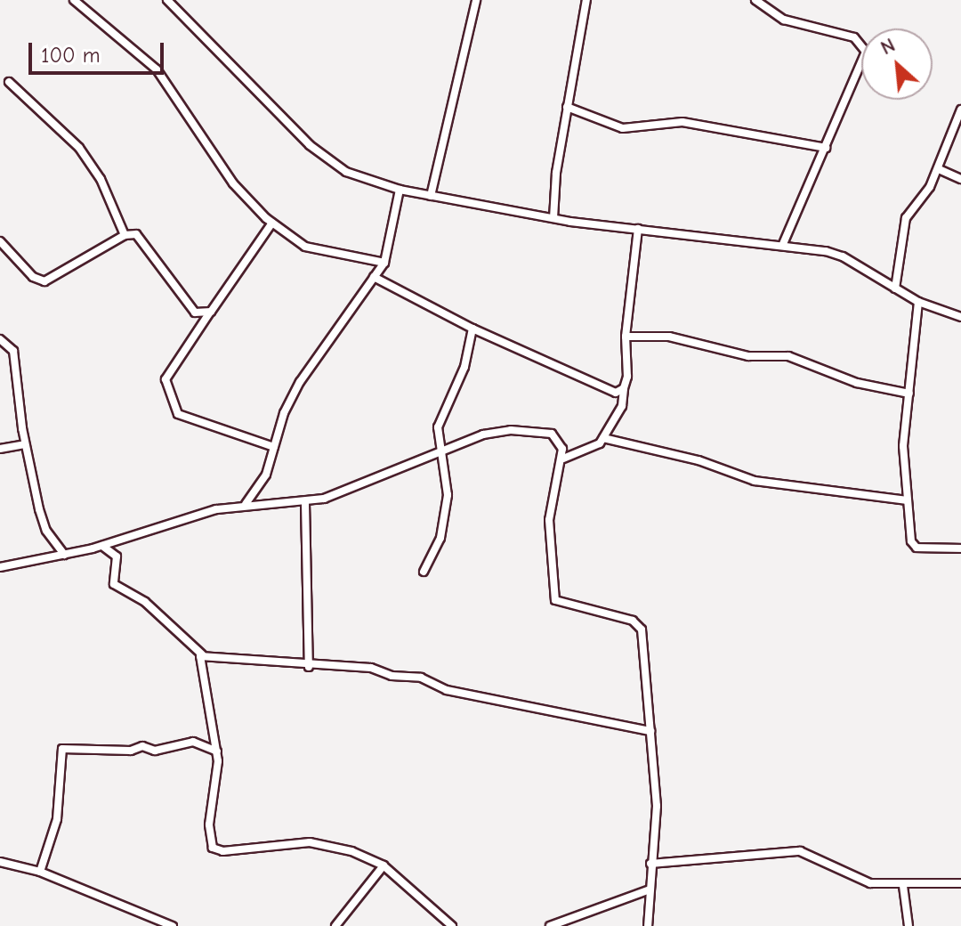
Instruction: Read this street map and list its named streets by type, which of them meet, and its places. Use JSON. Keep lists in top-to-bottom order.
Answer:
{
  "scale_bar": "100 m",
  "north": "top left"
}
